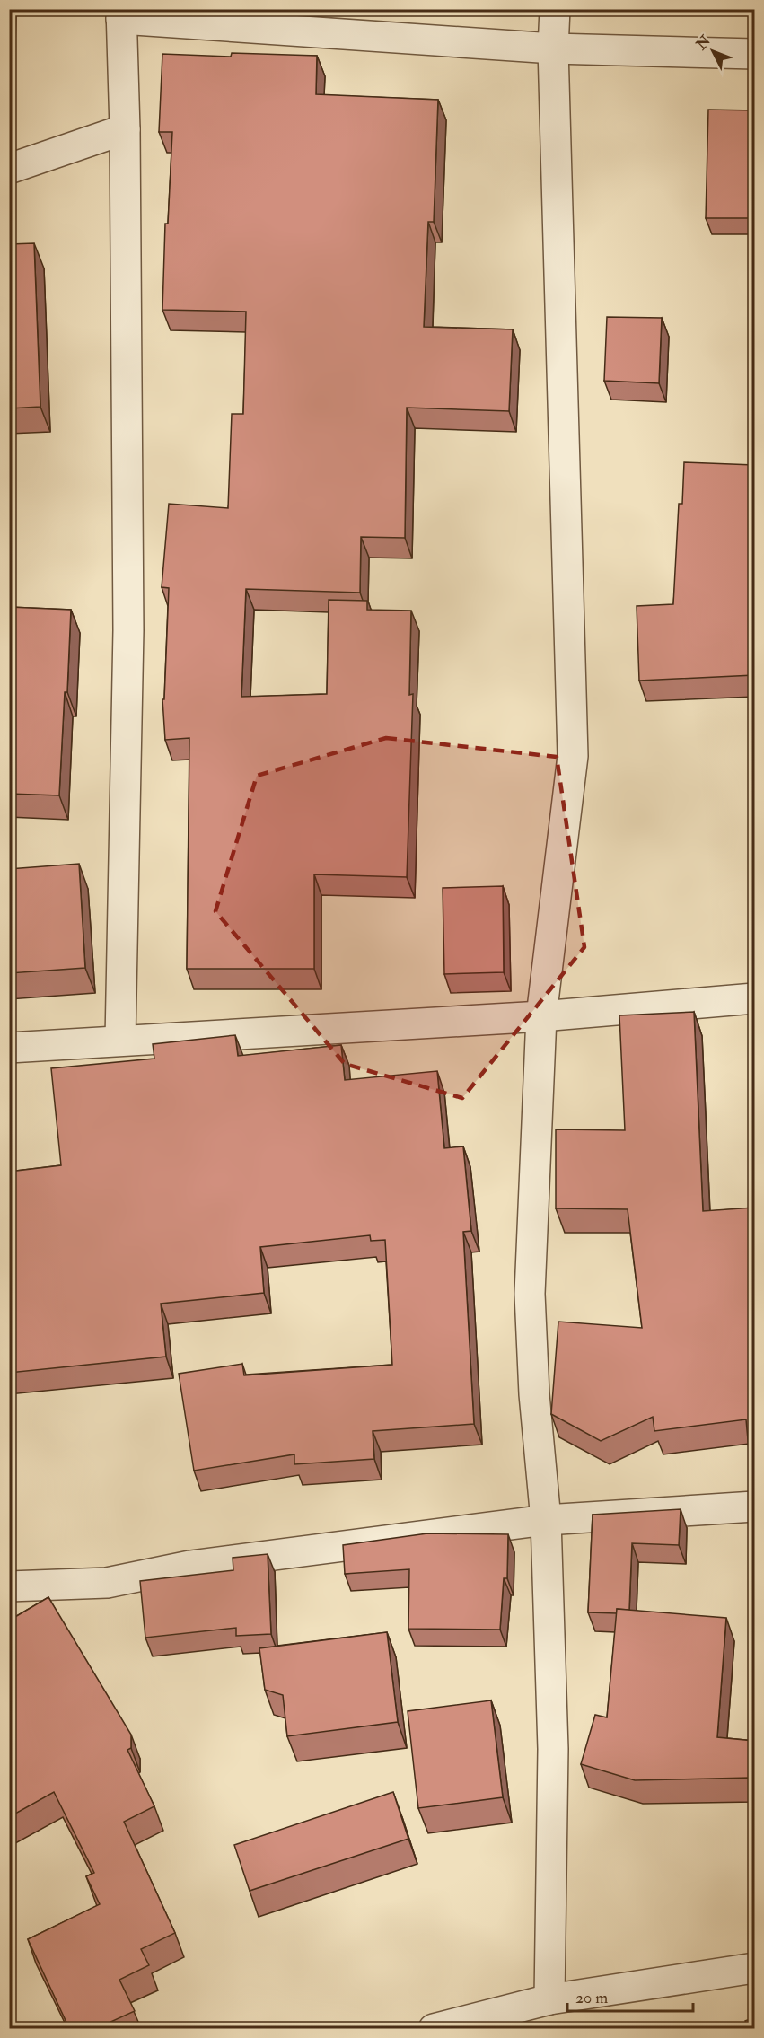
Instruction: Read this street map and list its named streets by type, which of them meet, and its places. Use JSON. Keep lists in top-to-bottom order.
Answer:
{
  "scale_bar": "20 m",
  "north": "top left"
}
